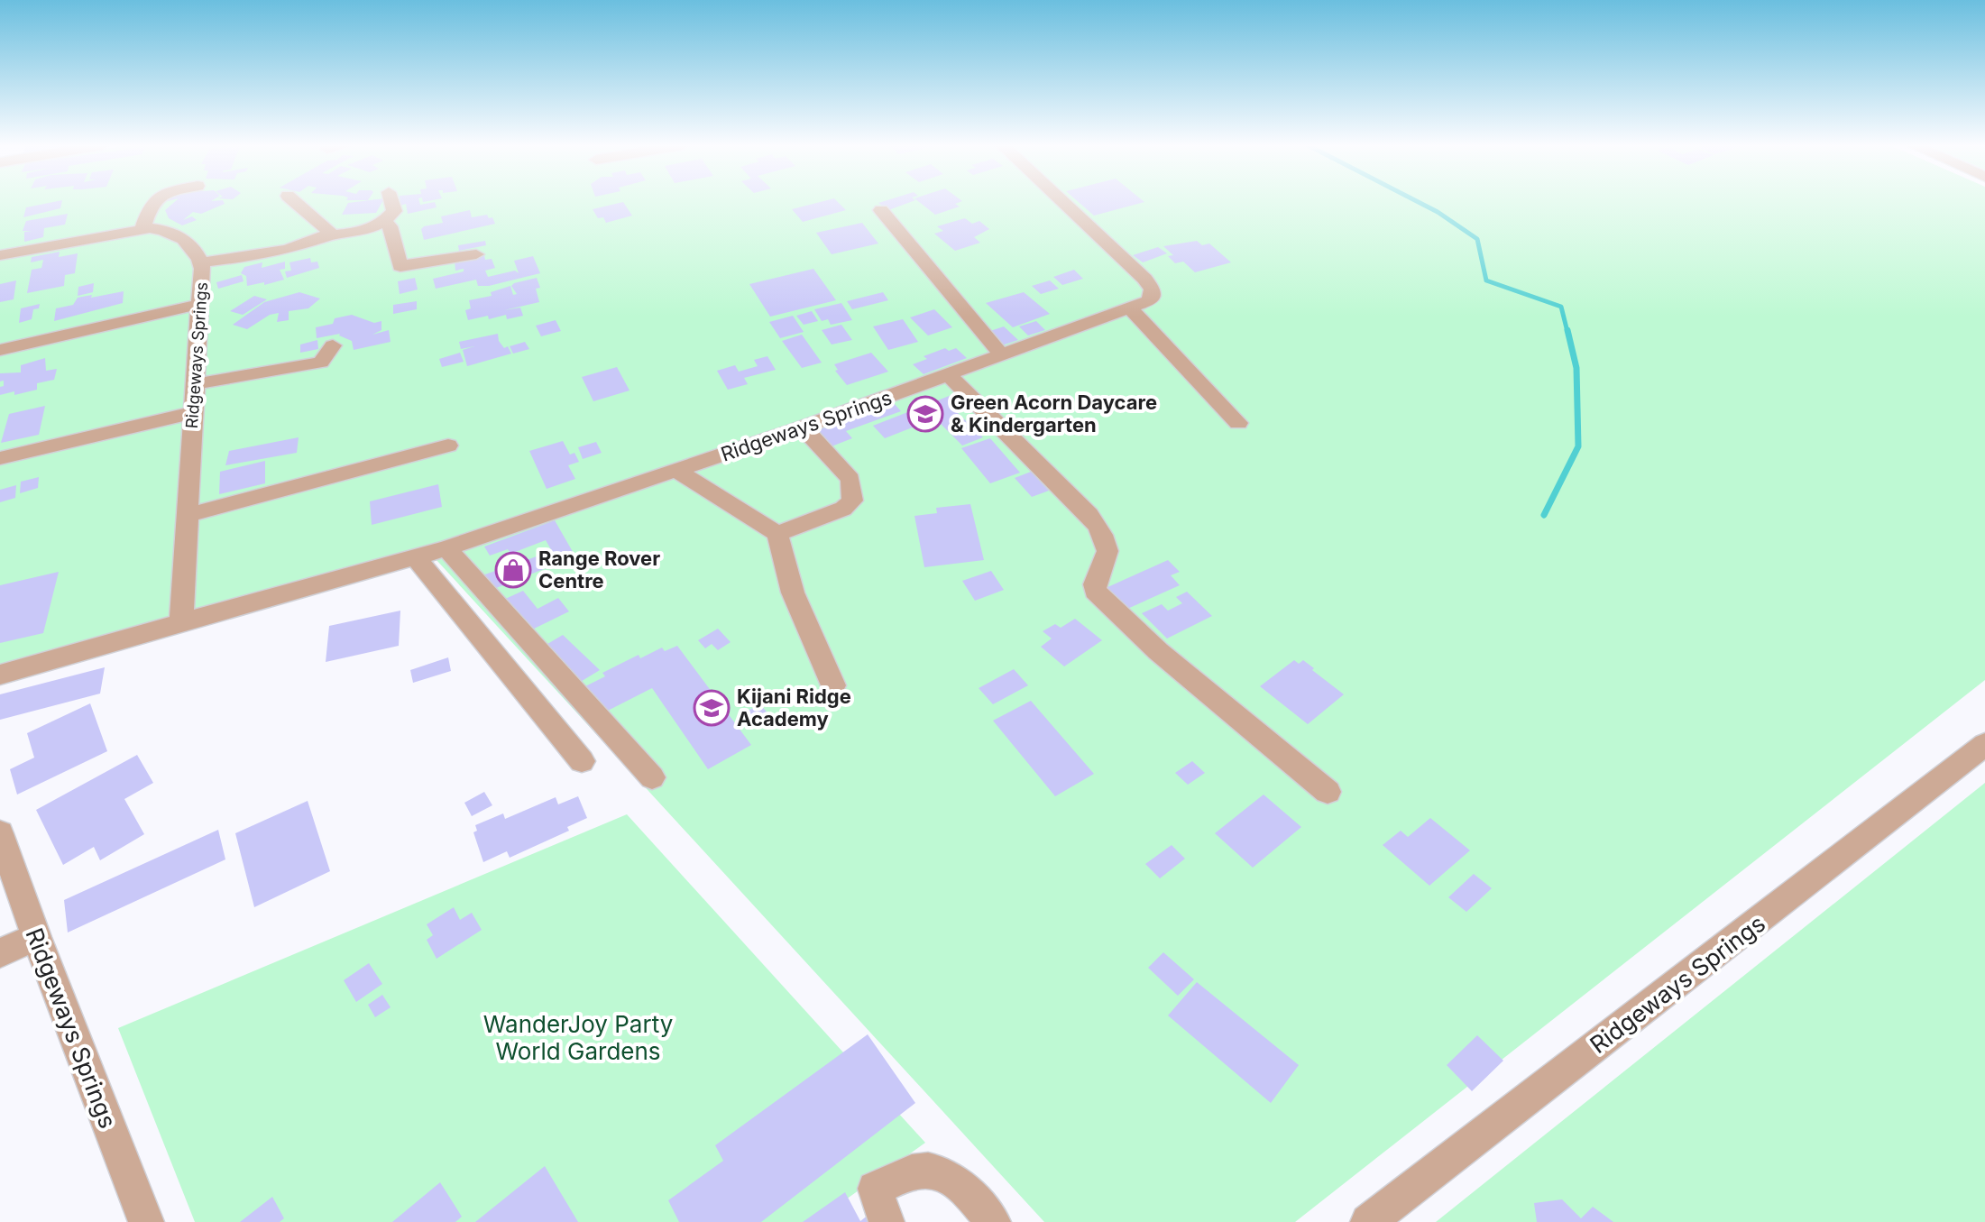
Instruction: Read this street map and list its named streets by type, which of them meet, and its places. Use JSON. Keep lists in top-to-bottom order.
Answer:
{
  "streets": {
    "street": ["Ridgeways Springs"]
  },
  "parks": ["WanderJoy Party World Gardens"],
  "places": {
    "school or university": ["Green Acorn Daycare & Kindergarten", "Kijani Ridge Academy"],
    "shop": ["Range Rover Centre"]
  }
}
